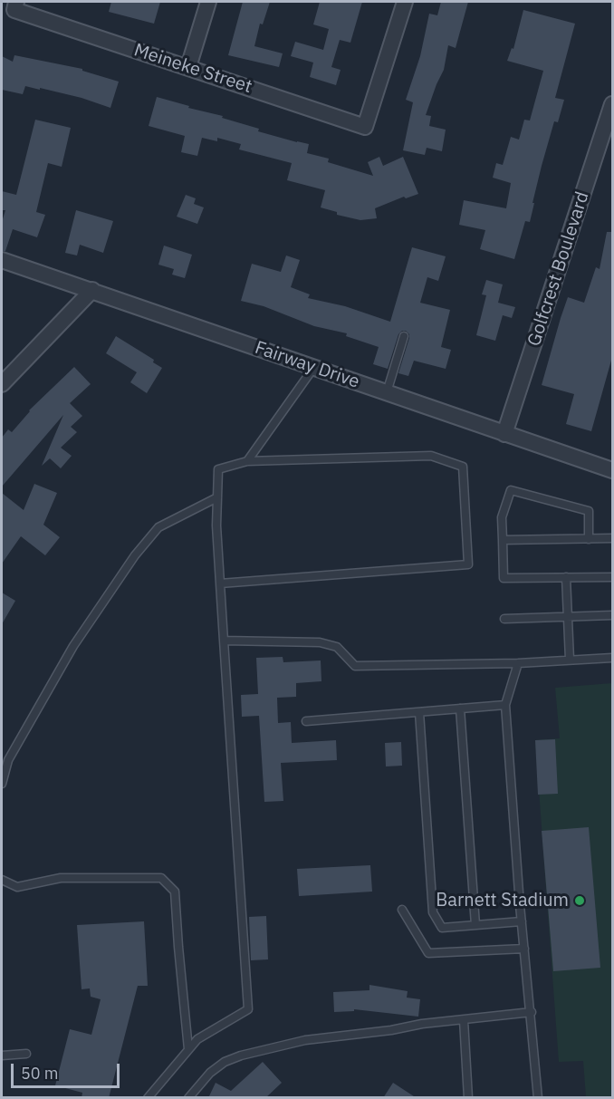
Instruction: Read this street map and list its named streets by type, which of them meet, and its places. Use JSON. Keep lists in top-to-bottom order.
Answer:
{
  "streets": {
    "street": ["Meineke Street", "Golfcrest Boulevard", "Fairway Drive"]
  },
  "crossings": [
    ["Golfcrest Boulevard", "Fairway Drive"]
  ],
  "places": ["Barnett Stadium"],
  "scale_bar": "50 m"
}
